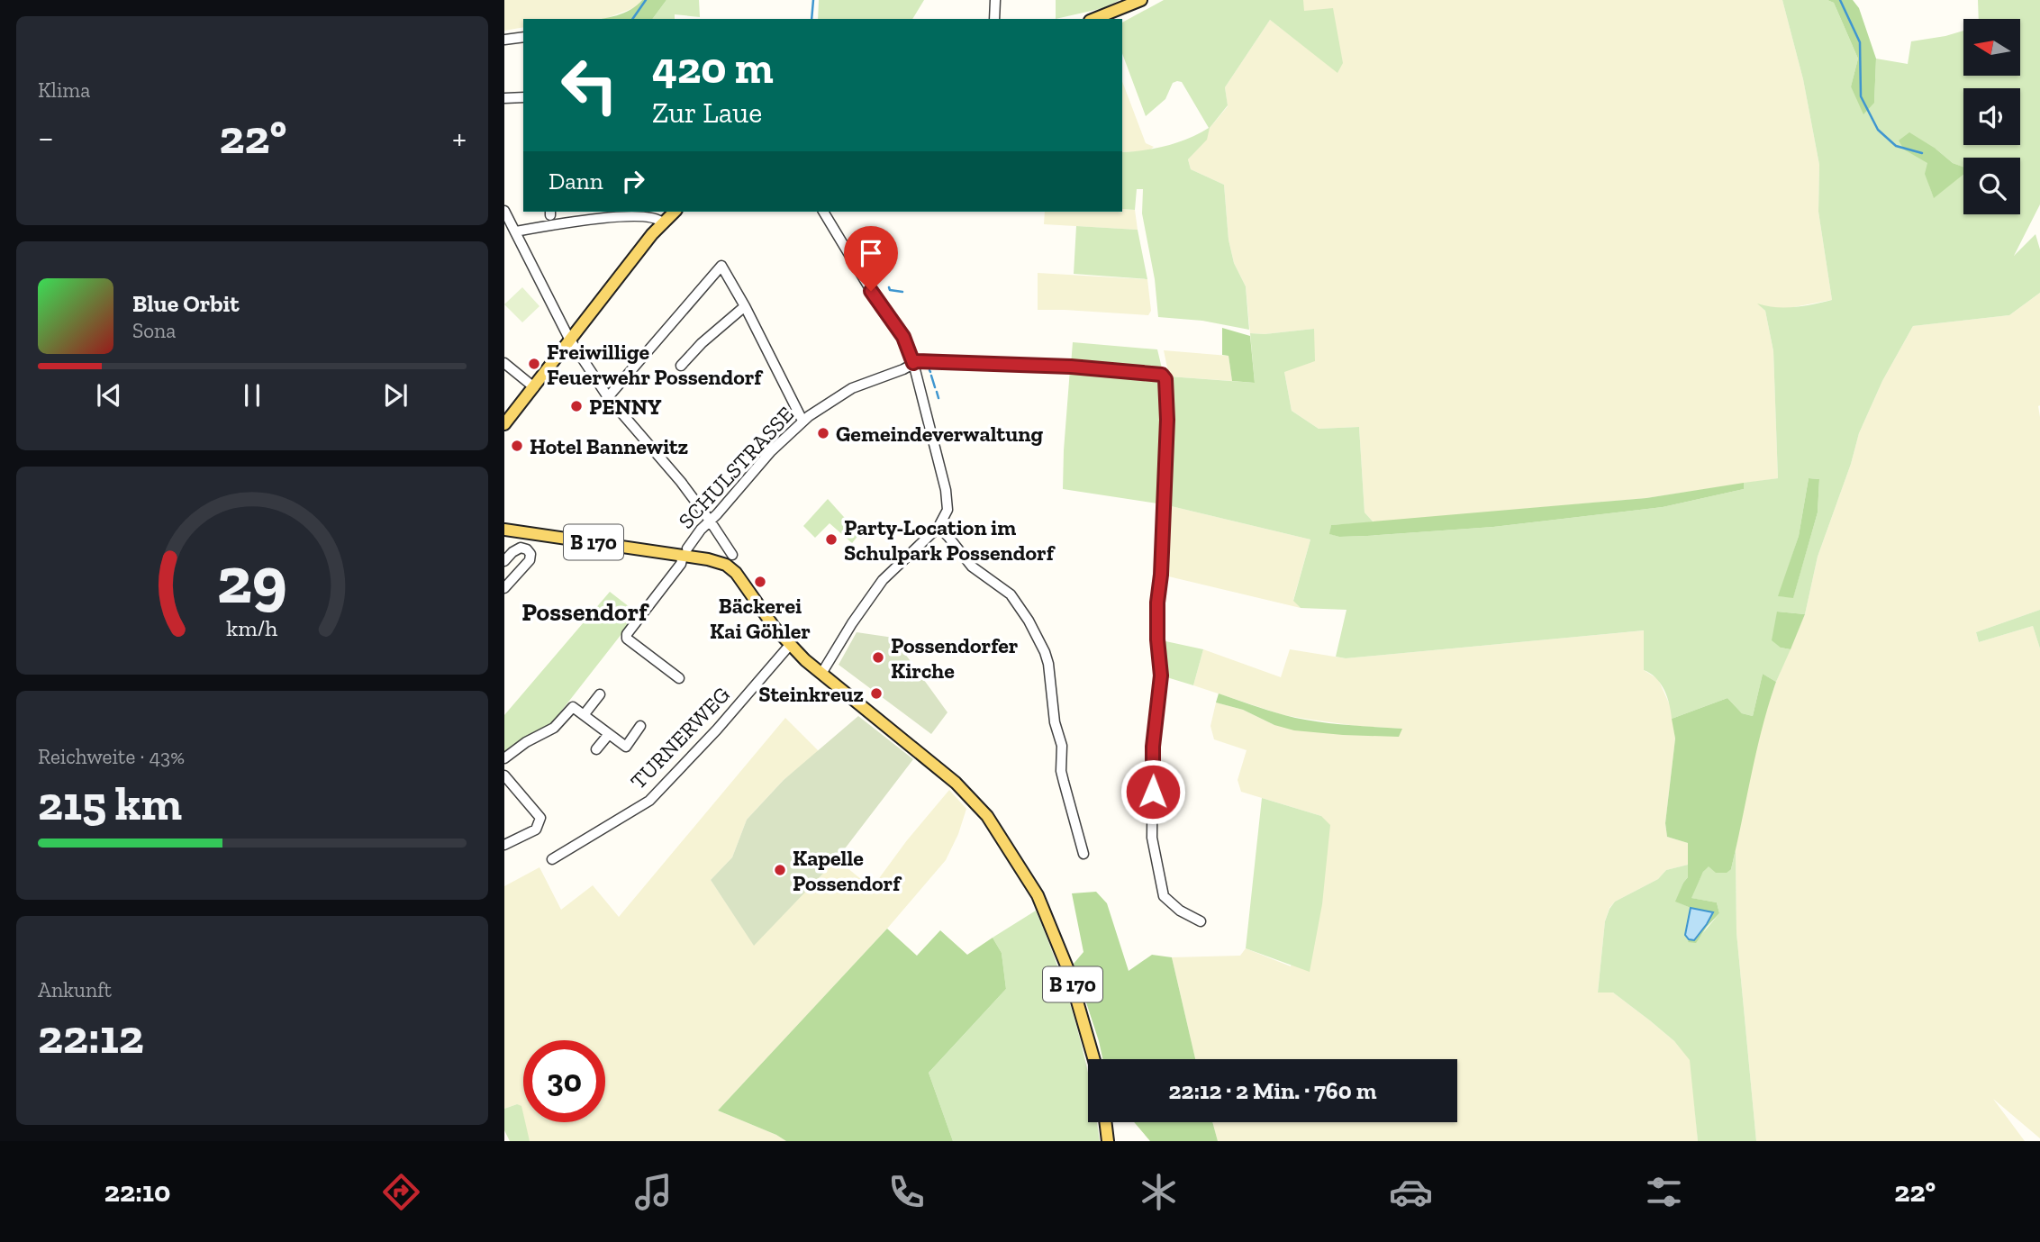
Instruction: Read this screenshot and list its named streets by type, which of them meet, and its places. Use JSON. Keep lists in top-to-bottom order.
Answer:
{
  "streets": {
    "main road": ["B 170"],
    "street": ["SCHULSTRASSE", "TURNERWEG"]
  },
  "crossings": [
    ["SCHULSTRASSE", "B 170"],
    ["B 170", "TURNERWEG"]
  ],
  "districts": ["Possendorf"],
  "places": [
    "Freiwillige Feuerwehr Possendorf",
    "PENNY",
    "Gemeindeverwaltung",
    "Hotel Bannewitz",
    "Party-Location im Schulpark Possendorf",
    "Bäckerei Kai Göhler",
    "Possendorfer Kirche",
    "Steinkreuz",
    "Kapelle Possendorf"
  ],
  "north": "left",
  "page": {
    "tile": [
      "Klima",
      ["Reichweite · 43%", "215 km"],
      ["Ankunft", "22:12"]
    ],
    "turn": ["420 m", "Zur Laue"],
    "heat": ["−", "22°", "+"],
    "then": "Dann",
    "song": ["Blue Orbit", "Sona"],
    "limit": "30",
    "trip": "22:12 · 2 Min. · 760 m",
    "tabs": ["22:10", "22°"],
    "gauge": ["29", "km/h"]
  }
}
